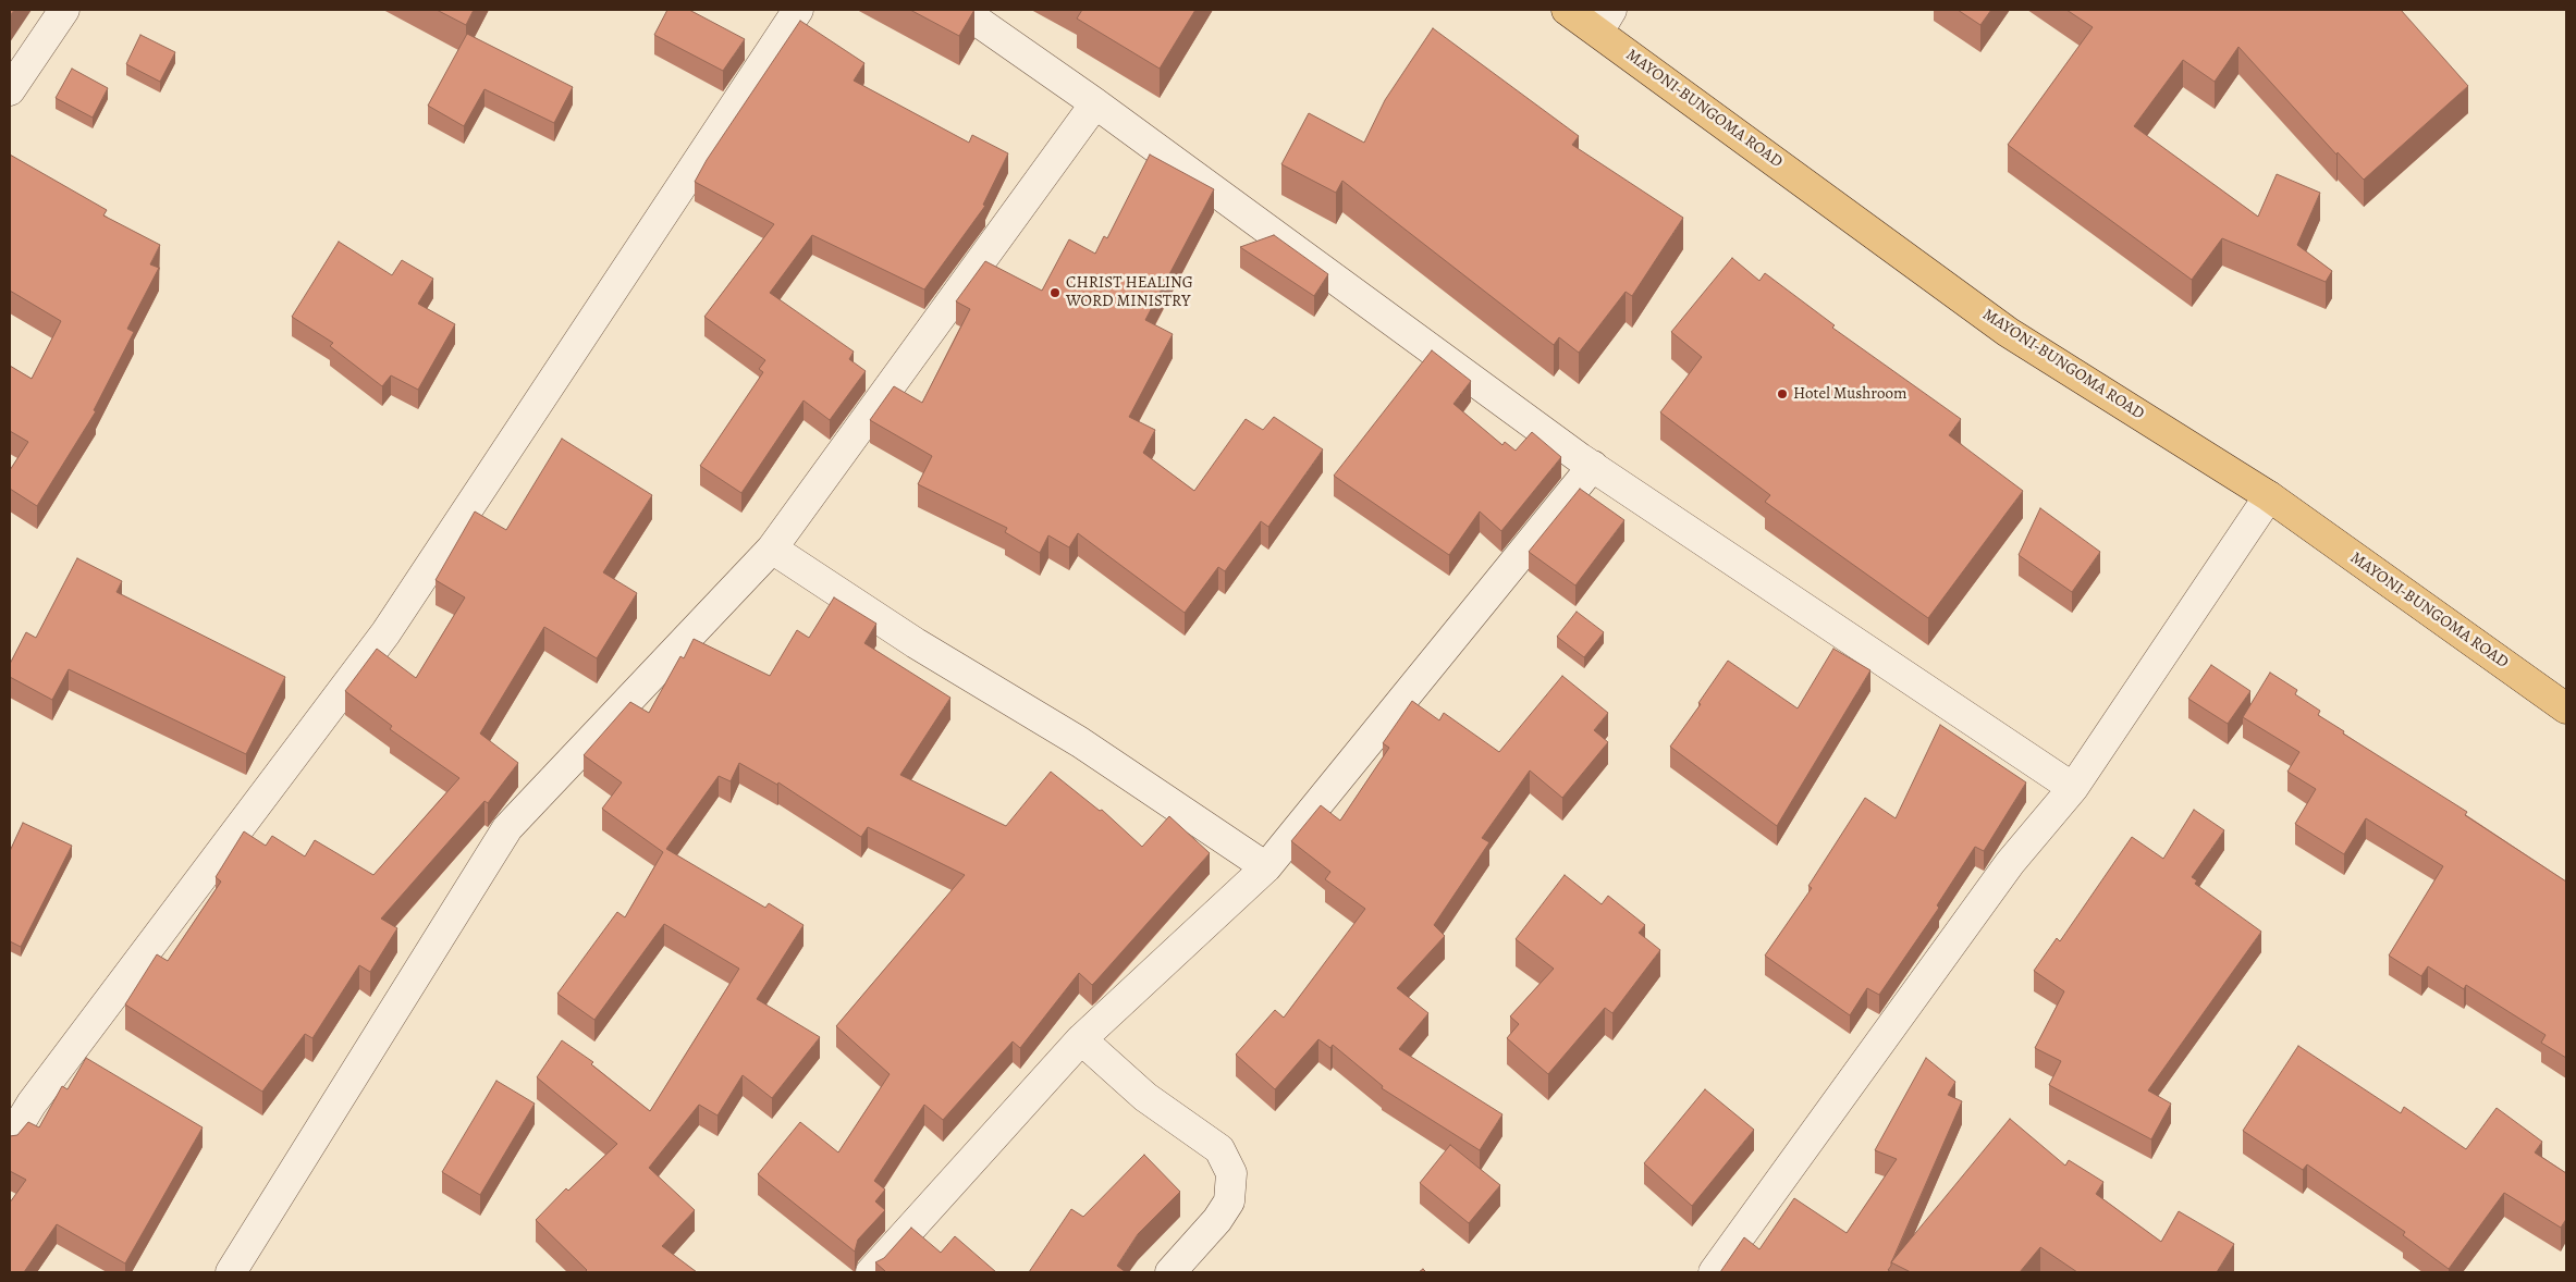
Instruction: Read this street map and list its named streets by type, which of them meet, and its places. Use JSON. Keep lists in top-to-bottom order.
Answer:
{
  "streets": {
    "main road": ["MAYONI-BUNGOMA ROAD"]
  },
  "places": ["CHRIST HEALING WORD MINISTRY", "Hotel Mushroom"]
}
